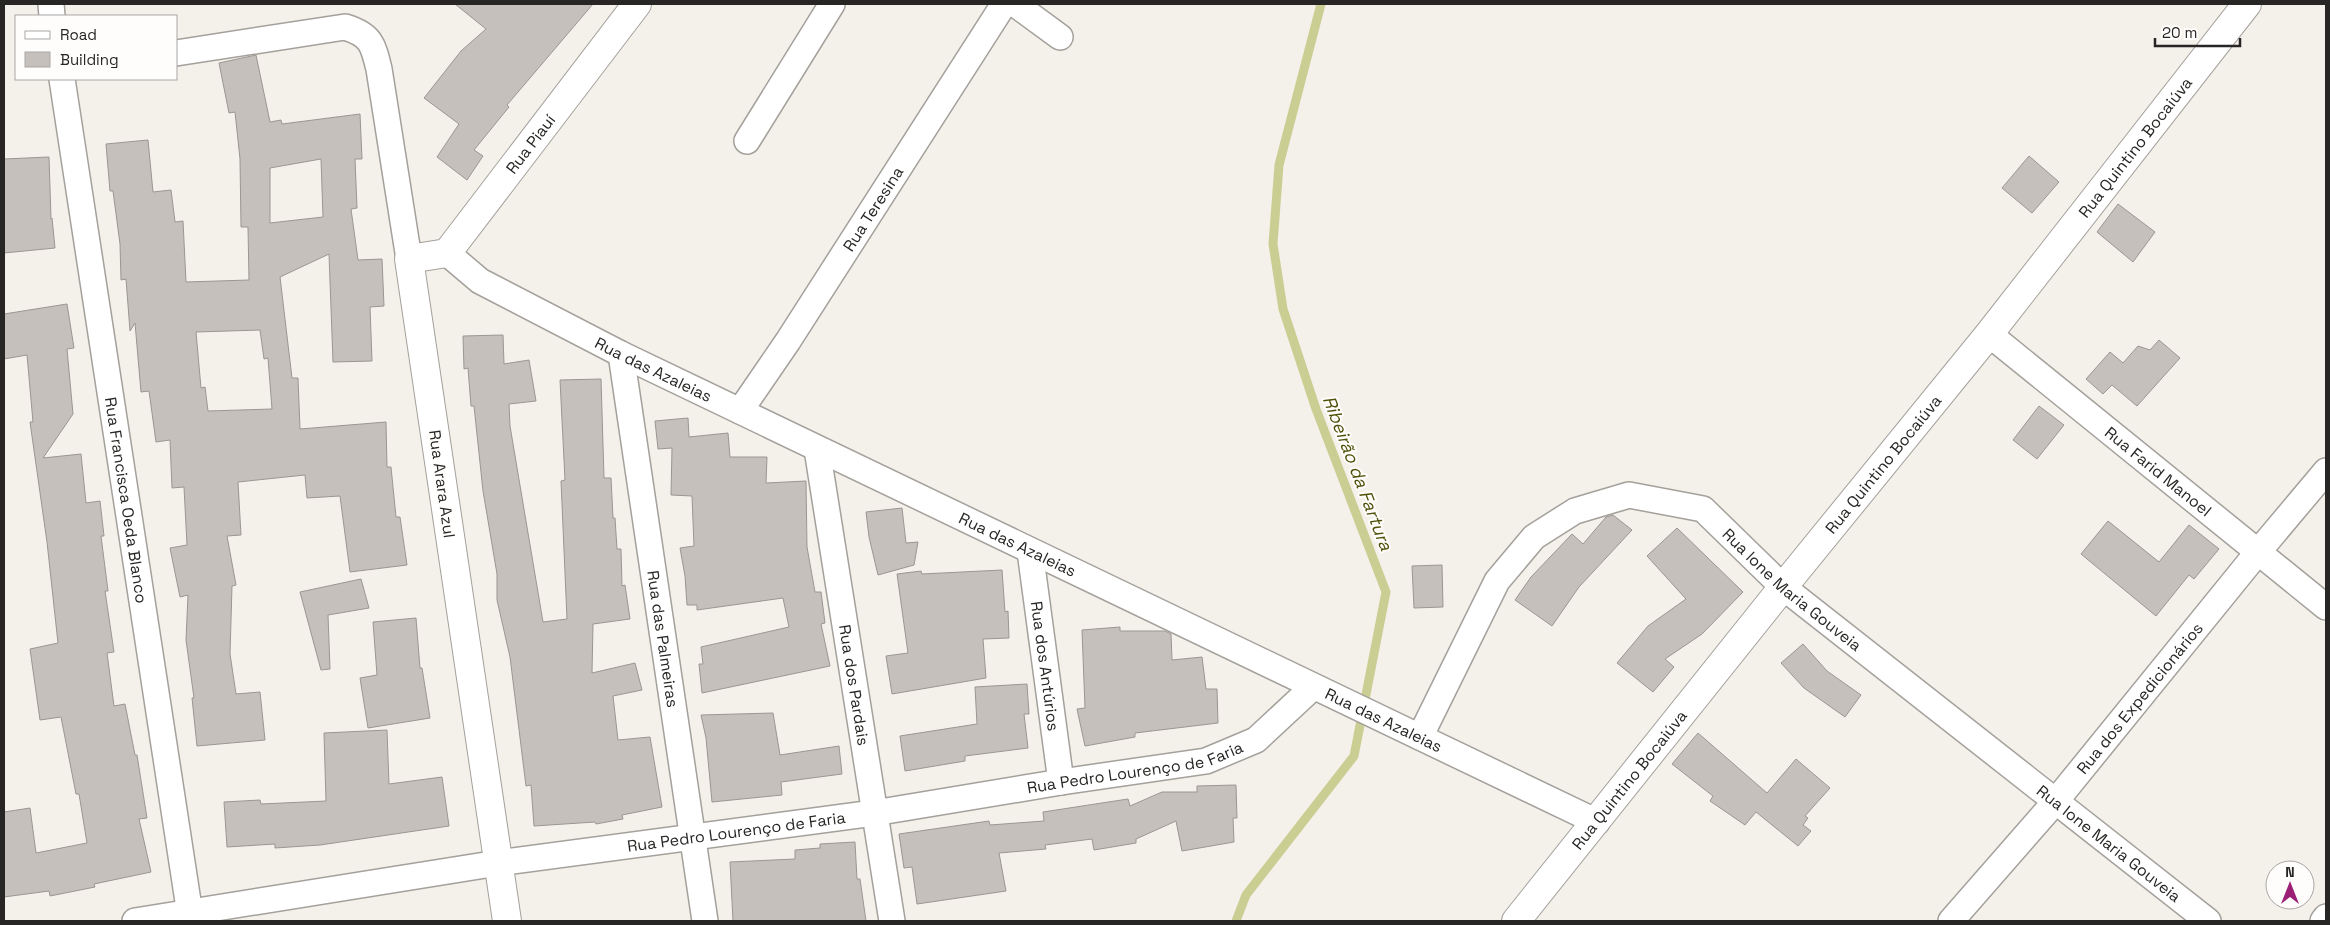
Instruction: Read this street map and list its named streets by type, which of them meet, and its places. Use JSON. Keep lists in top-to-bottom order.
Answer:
{
  "streets": {
    "street": [
      "Rua Piauí",
      "Rua Quintino Bocaiúva",
      "Rua Teresina",
      "Rua das Azaleias",
      "Rua Farid Manoel",
      "Rua Arara Azul",
      "Rua Francisca Oeda Blanco",
      "Rua Ione Maria Gouveia",
      "Rua das Palmeiras",
      "Rua dos Antúrios",
      "Rua dos Pardais",
      "Rua dos Expedicionários",
      "Rua Pedro Lourenço de Faria"
    ]
  },
  "crossings": [
    ["Rua Piauí", "Rua das Azaleias"],
    ["Rua Quintino Bocaiúva", "Rua das Azaleias"],
    ["Rua Quintino Bocaiúva", "Rua Farid Manoel"],
    ["Rua Quintino Bocaiúva", "Rua Ione Maria Gouveia"],
    ["Rua Teresina", "Rua das Azaleias"],
    ["Rua das Azaleias", "Rua Ione Maria Gouveia"],
    ["Rua das Azaleias", "Rua das Palmeiras"],
    ["Rua das Azaleias", "Rua dos Antúrios"],
    ["Rua das Azaleias", "Rua dos Pardais"],
    ["Rua das Azaleias", "Rua Pedro Lourenço de Faria"],
    ["Rua Farid Manoel", "Rua dos Expedicionários"],
    ["Rua Arara Azul", "Rua Pedro Lourenço de Faria"],
    ["Rua Francisca Oeda Blanco", "Rua Pedro Lourenço de Faria"],
    ["Rua Ione Maria Gouveia", "Rua dos Expedicionários"],
    ["Rua das Palmeiras", "Rua Pedro Lourenço de Faria"],
    ["Rua dos Antúrios", "Rua Pedro Lourenço de Faria"],
    ["Rua dos Pardais", "Rua Pedro Lourenço de Faria"]
  ],
  "water": ["Ribeirão da Fartura"],
  "legend": ["Road", "Building"],
  "scale_bar": "20 m",
  "north": "top"
}
